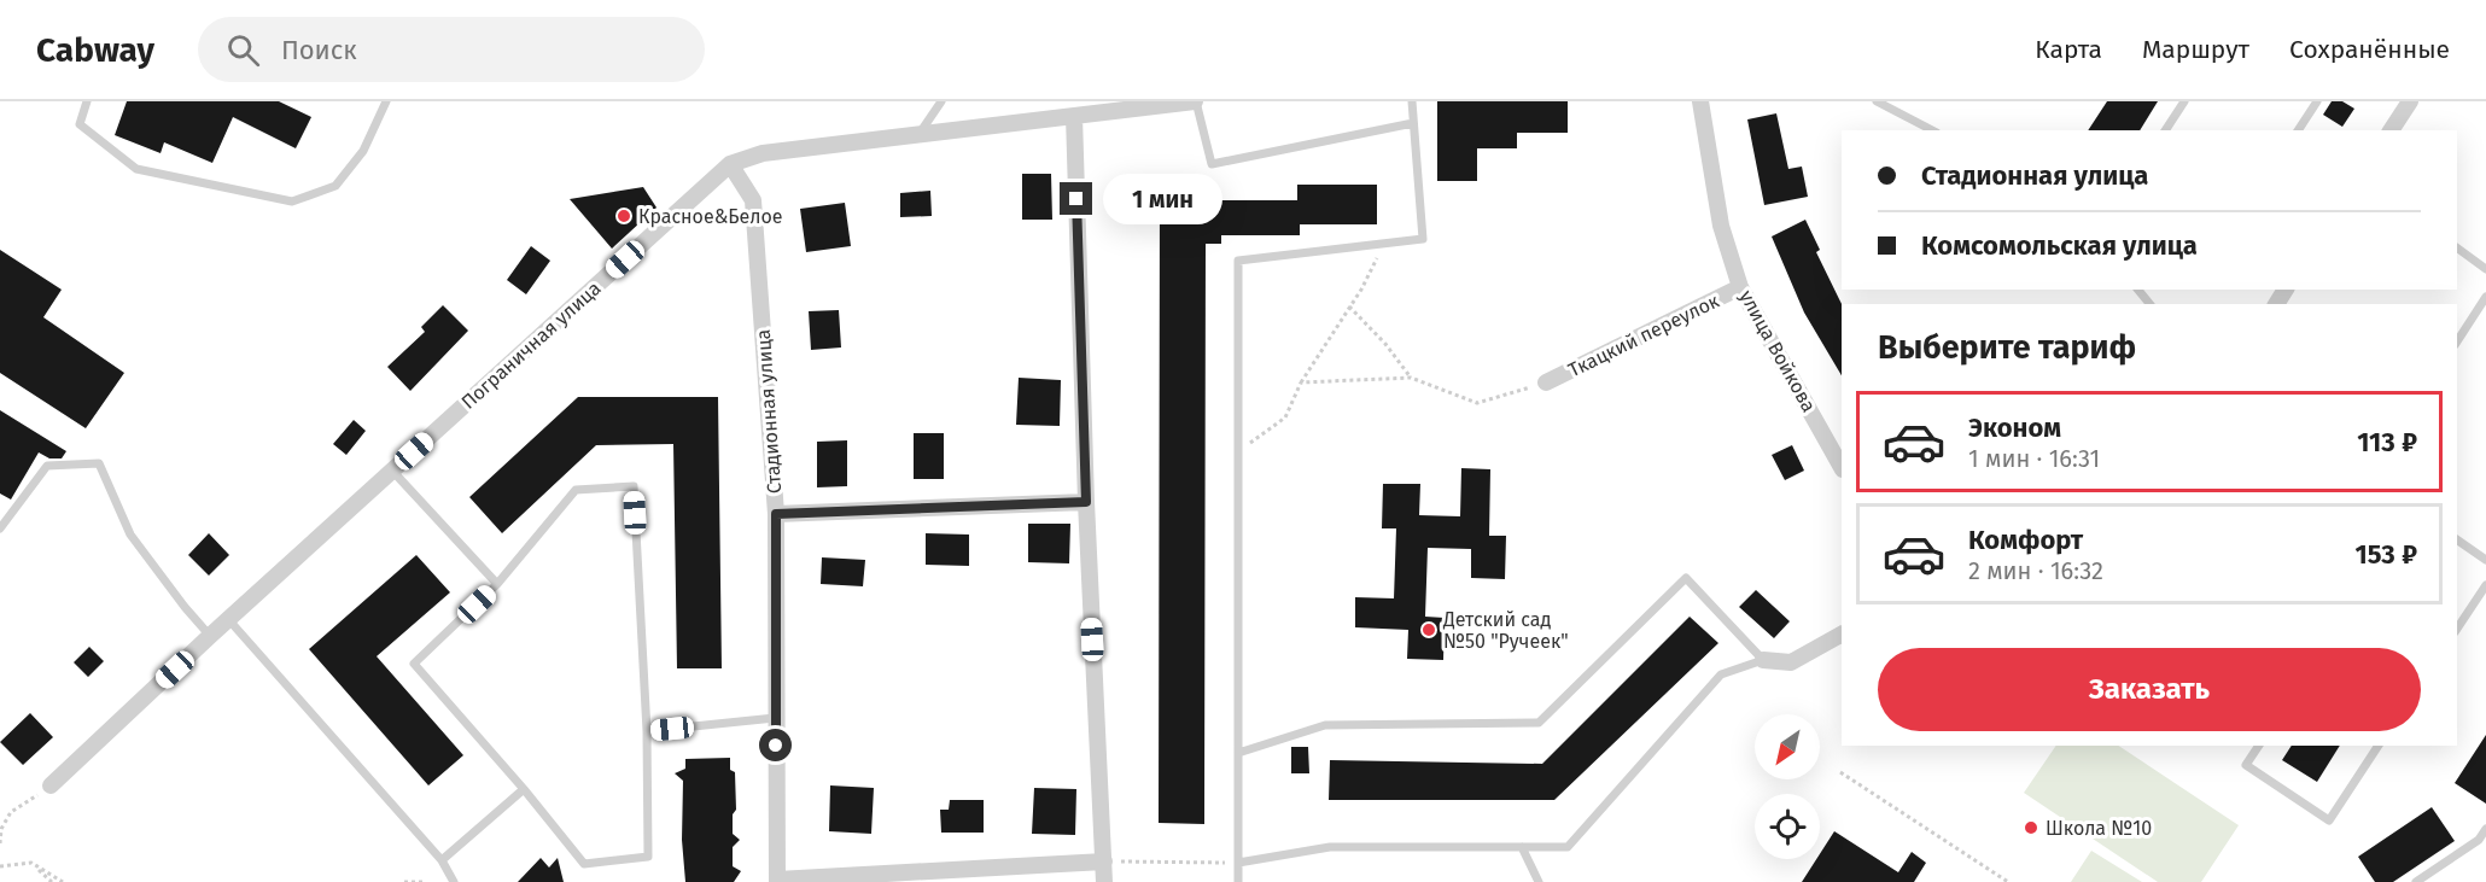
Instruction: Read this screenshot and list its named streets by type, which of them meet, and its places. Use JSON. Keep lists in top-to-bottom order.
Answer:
{
  "streets": {
    "street": [
      "Ткацкий переулок",
      "Пограничная улица",
      "улица Войкова",
      "Стадионная улица"
    ]
  },
  "crossings": [
    ["Ткацкий переулок", "улица Войкова"],
    ["Пограничная улица", "Стадионная улица"]
  ],
  "places": ["Красное&Белое", "Детский сад №50 \"Ручеек\"", "Школа №10"],
  "north": "bottom left",
  "page": {
    "header": "Cabway",
    "search": "Поиск",
    "nav": ["Карта", "Маршрут", "Сохранённые"],
    "banner": ["Стадионная улица", "Комсомольская улица"],
    "bubble": "1 мин",
    "heading": "Выберите тариф",
    "list": [
      {
        "name": "Эконом",
        "note": "1 мин · 16:31",
        "value": "113 ₽"
      },
      {
        "name": "Комфорт",
        "note": "2 мин · 16:32",
        "value": "153 ₽"
      }
    ],
    "buttons": "Заказать"
  }
}
